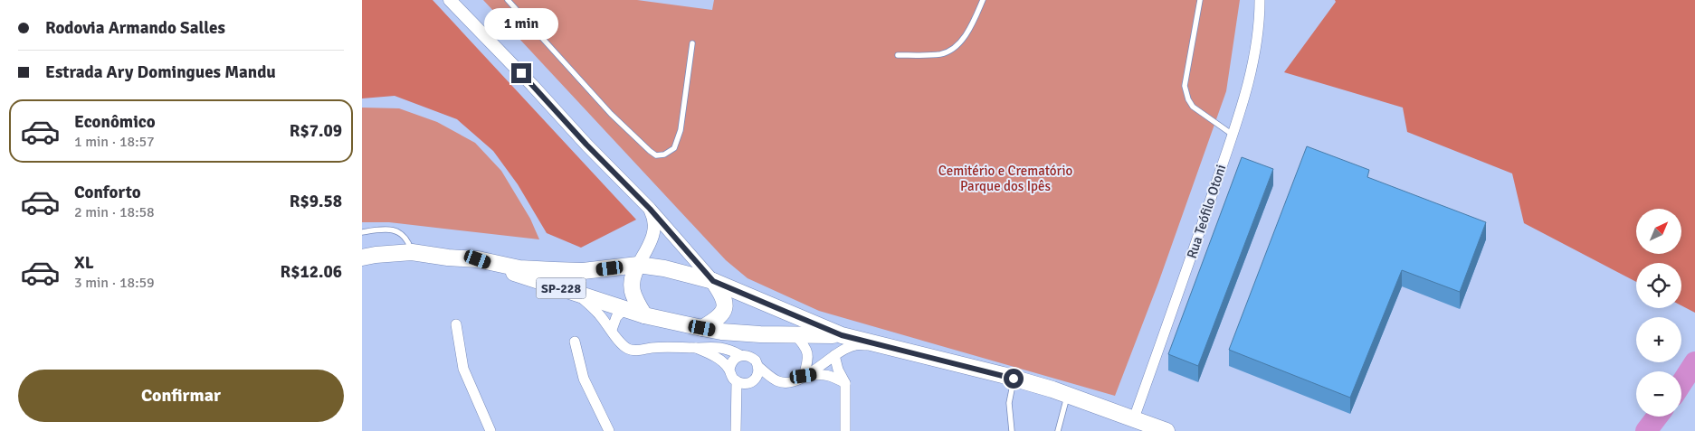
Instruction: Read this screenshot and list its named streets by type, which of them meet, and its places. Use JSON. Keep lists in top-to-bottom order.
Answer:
{
  "streets": {
    "main road": ["SP-228"],
    "street": ["Rua Teófilo Otoni"]
  },
  "crossings": [
    ["Rua Teófilo Otoni", "SP-228"]
  ],
  "parks": ["Cemitério e Crematório Parque dos Ipês"],
  "north": "top right",
  "page": {
    "banner": ["Rodovia Armando Salles", "Estrada Ary Domingues Mandu"],
    "bubble": "1 min",
    "list": [
      {
        "name": "Econômico",
        "note": "1 min · 18:57",
        "value": "R$7.09"
      },
      {
        "name": "Conforto",
        "note": "2 min · 18:58",
        "value": "R$9.58"
      },
      {
        "name": "XL",
        "note": "3 min · 18:59",
        "value": "R$12.06"
      }
    ],
    "map_buttons": ["+", "−"],
    "buttons": "Confirmar"
  }
}
